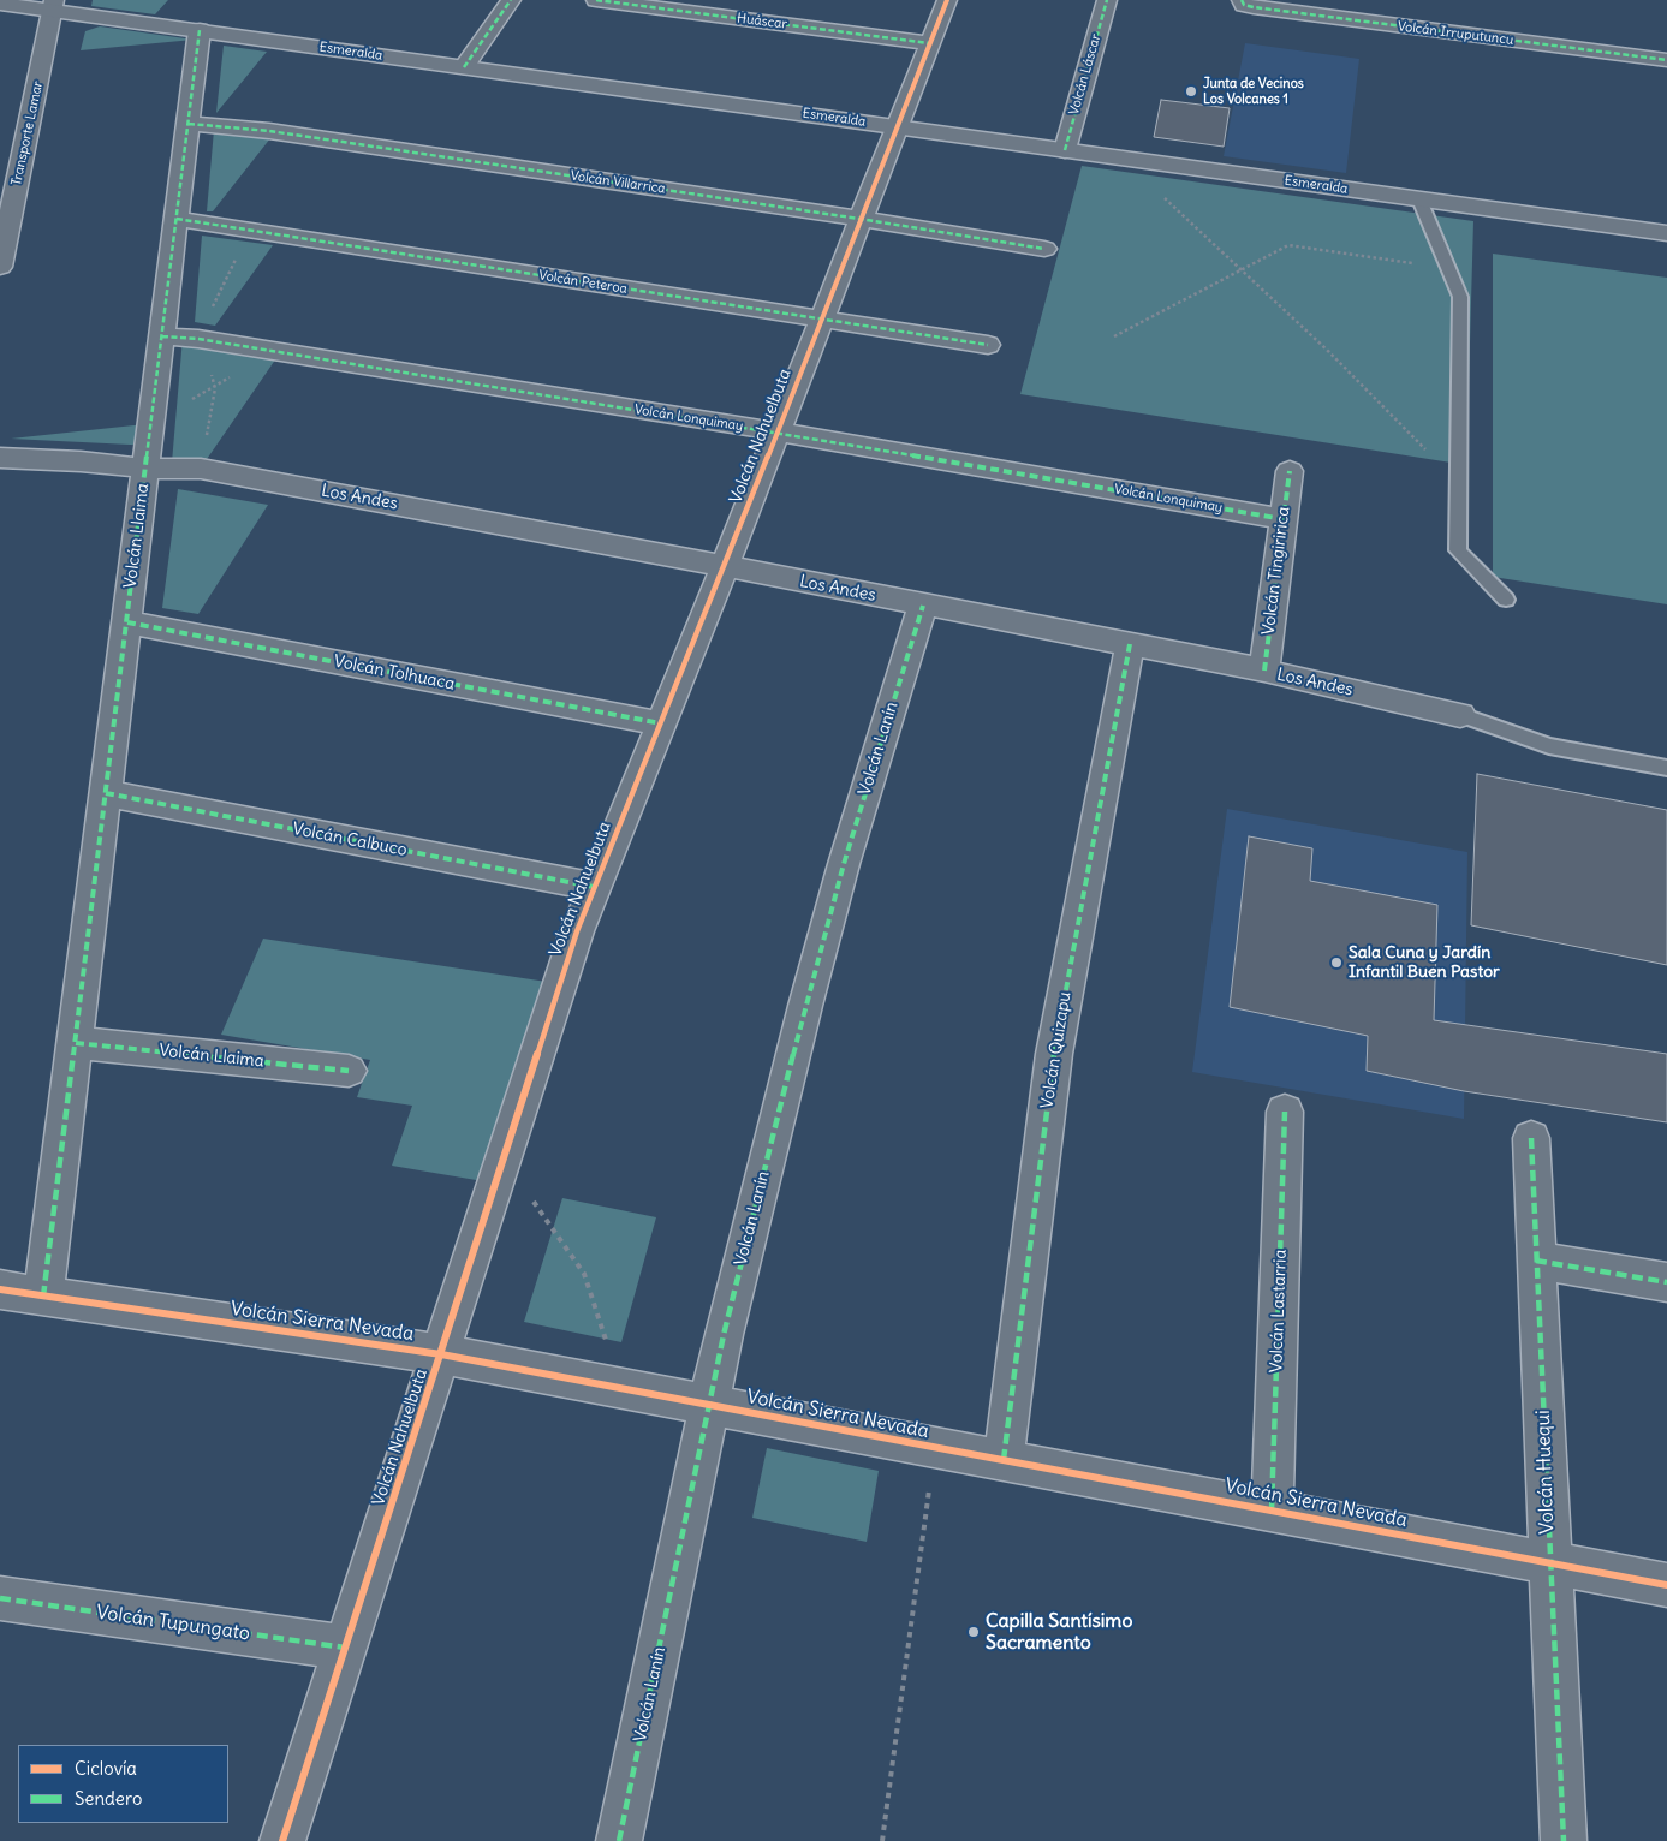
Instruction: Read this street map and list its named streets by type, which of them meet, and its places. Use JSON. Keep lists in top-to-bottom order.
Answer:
{
  "streets": {
    "street": [
      "Huáscar",
      "Volcán Irruputuncu",
      "Esmeralda",
      "Volcán Láscar",
      "Transporte Lamar",
      "Volcán Villarrica",
      "Volcán Peteroa",
      "Volcán Lonquimay",
      "Volcán Nahuelbuta",
      "Los Andes",
      "Volcán Llaima",
      "Volcán Tingiririca",
      "Volcán Tolhuaca",
      "Volcán Lanín",
      "Volcán Calbuco",
      "Volcán Quizapu",
      "Volcán Lastarria",
      "Volcán Sierra Nevada",
      "Volcán Huequi",
      "Volcán Tupungato"
    ]
  },
  "crossings": [
    ["Huáscar", "Volcán Nahuelbuta"],
    ["Esmeralda", "Volcán Láscar"],
    ["Esmeralda", "Transporte Lamar"],
    ["Esmeralda", "Volcán Nahuelbuta"],
    ["Esmeralda", "Volcán Llaima"],
    ["Volcán Villarrica", "Volcán Nahuelbuta"],
    ["Volcán Villarrica", "Volcán Llaima"],
    ["Volcán Peteroa", "Volcán Nahuelbuta"],
    ["Volcán Peteroa", "Volcán Llaima"],
    ["Volcán Lonquimay", "Volcán Nahuelbuta"],
    ["Volcán Lonquimay", "Volcán Llaima"],
    ["Volcán Lonquimay", "Volcán Tingiririca"],
    ["Volcán Nahuelbuta", "Los Andes"],
    ["Volcán Nahuelbuta", "Volcán Tolhuaca"],
    ["Volcán Nahuelbuta", "Volcán Calbuco"],
    ["Volcán Nahuelbuta", "Volcán Sierra Nevada"],
    ["Volcán Nahuelbuta", "Volcán Tupungato"],
    ["Los Andes", "Volcán Llaima"],
    ["Los Andes", "Volcán Tingiririca"],
    ["Los Andes", "Volcán Lanín"],
    ["Los Andes", "Volcán Quizapu"],
    ["Volcán Llaima", "Volcán Tolhuaca"],
    ["Volcán Llaima", "Volcán Calbuco"],
    ["Volcán Llaima", "Volcán Sierra Nevada"],
    ["Volcán Lanín", "Volcán Sierra Nevada"],
    ["Volcán Quizapu", "Volcán Sierra Nevada"],
    ["Volcán Lastarria", "Volcán Sierra Nevada"],
    ["Volcán Sierra Nevada", "Volcán Huequi"]
  ],
  "places": ["Junta de Vecinos Los Volcanes 1", "Sala Cuna y Jardín Infantil Buen Pastor", "Capilla Santísimo Sacramento"],
  "legend": ["Ciclovía", "Sendero"]
}
